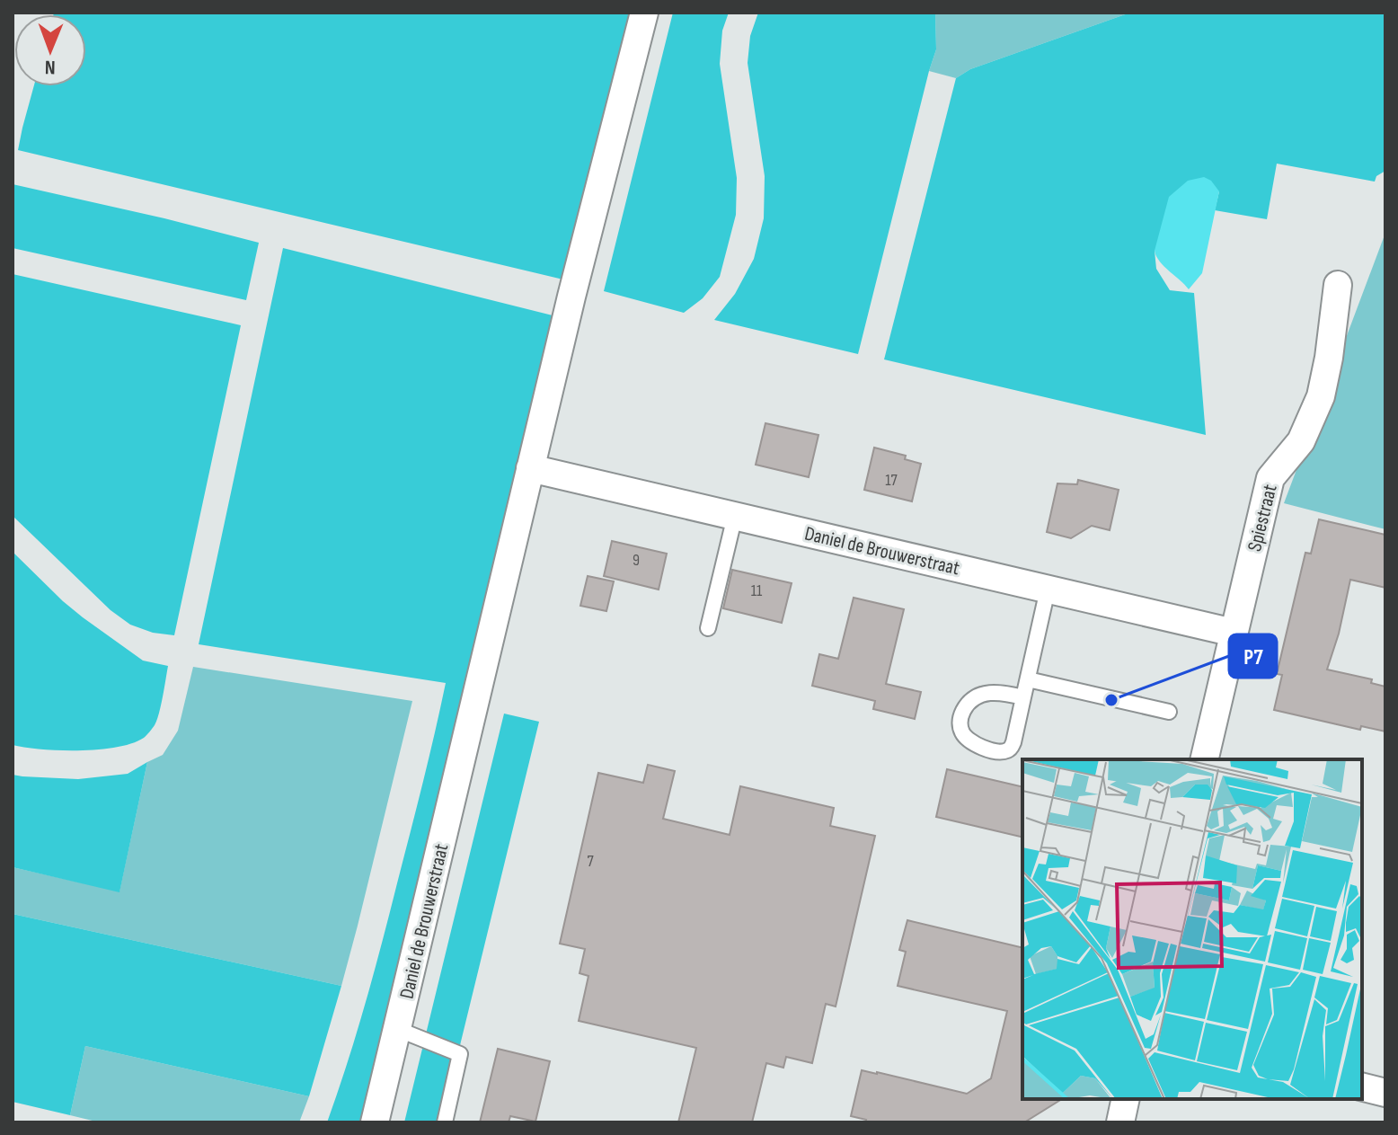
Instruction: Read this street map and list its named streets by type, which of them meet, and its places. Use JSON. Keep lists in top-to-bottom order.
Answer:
{
  "streets": {
    "street": ["Spiestraat", "Daniel de Brouwerstraat"]
  },
  "crossings": [
    ["Spiestraat", "Daniel de Brouwerstraat"]
  ],
  "places": ["P7"],
  "house_numbers": [
    "17",
    "9",
    "11",
    "7"
  ],
  "north": "bottom"
}
